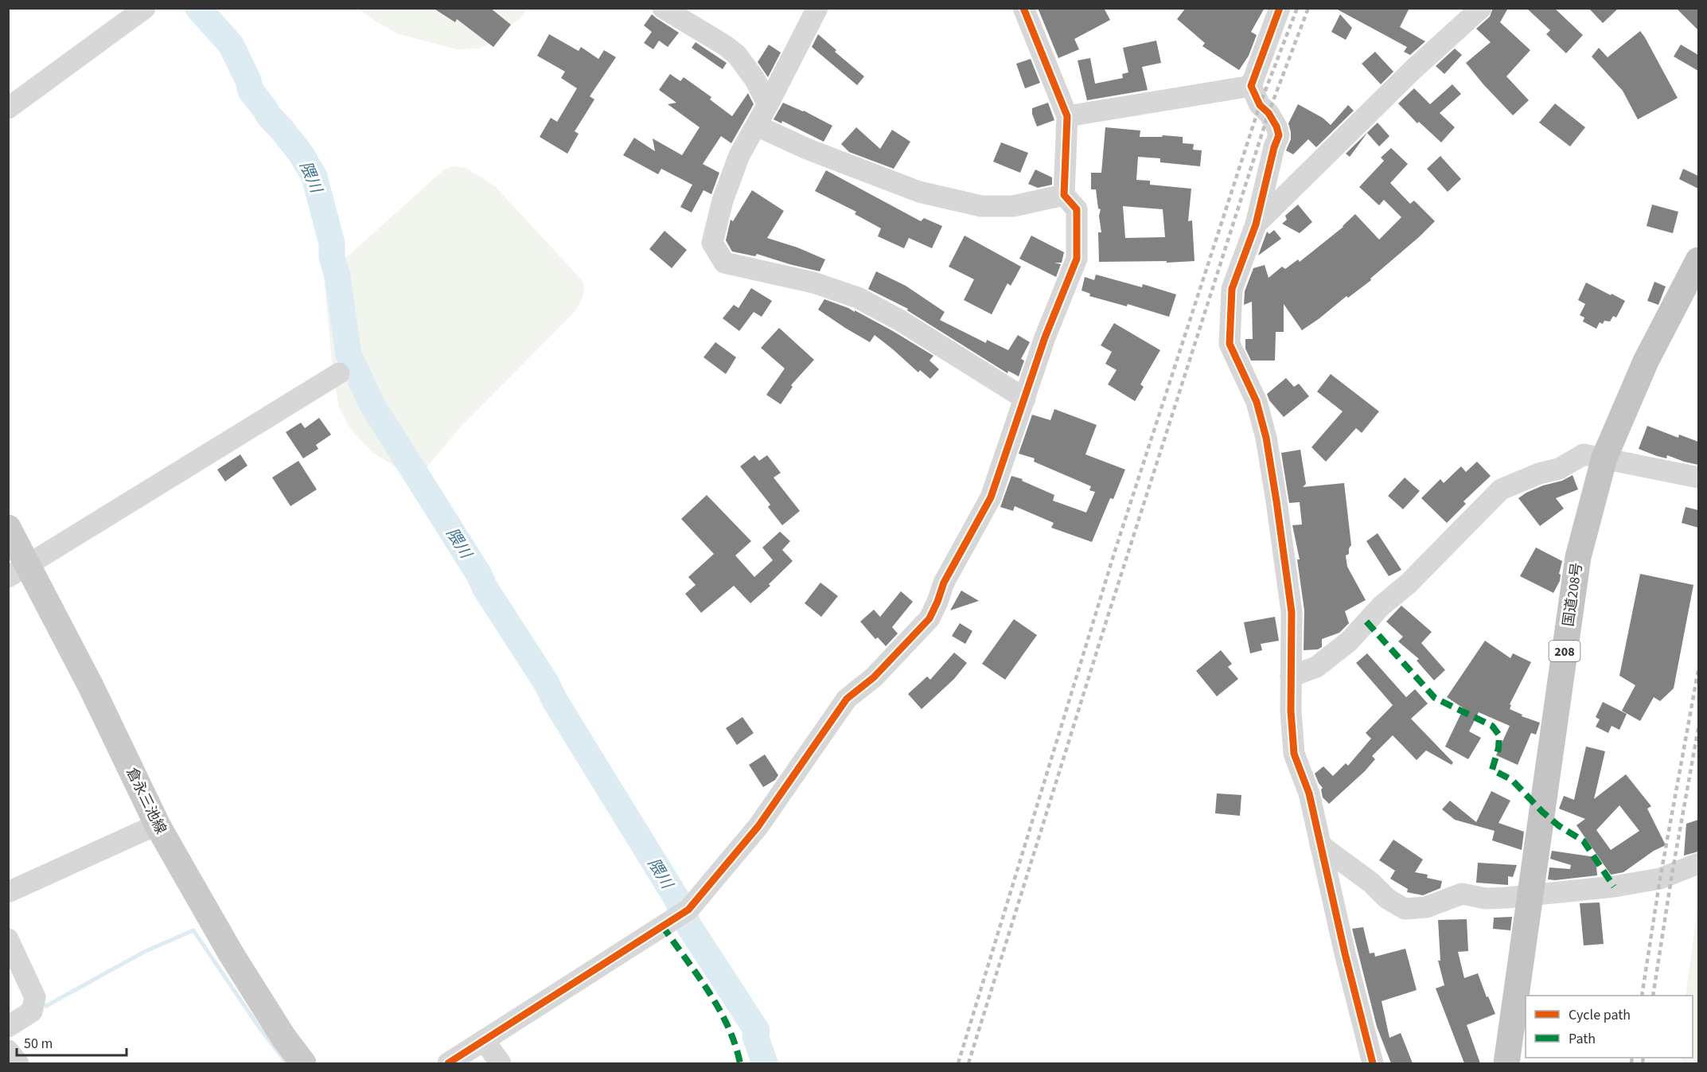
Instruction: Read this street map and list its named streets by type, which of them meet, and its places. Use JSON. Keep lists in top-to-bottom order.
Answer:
{
  "streets": {
    "highway": ["国道208号", "208"],
    "main road": ["倉永三池線"]
  },
  "water": ["隈川"],
  "legend": ["Cycle path", "Path"],
  "scale_bar": "50 m"
}
